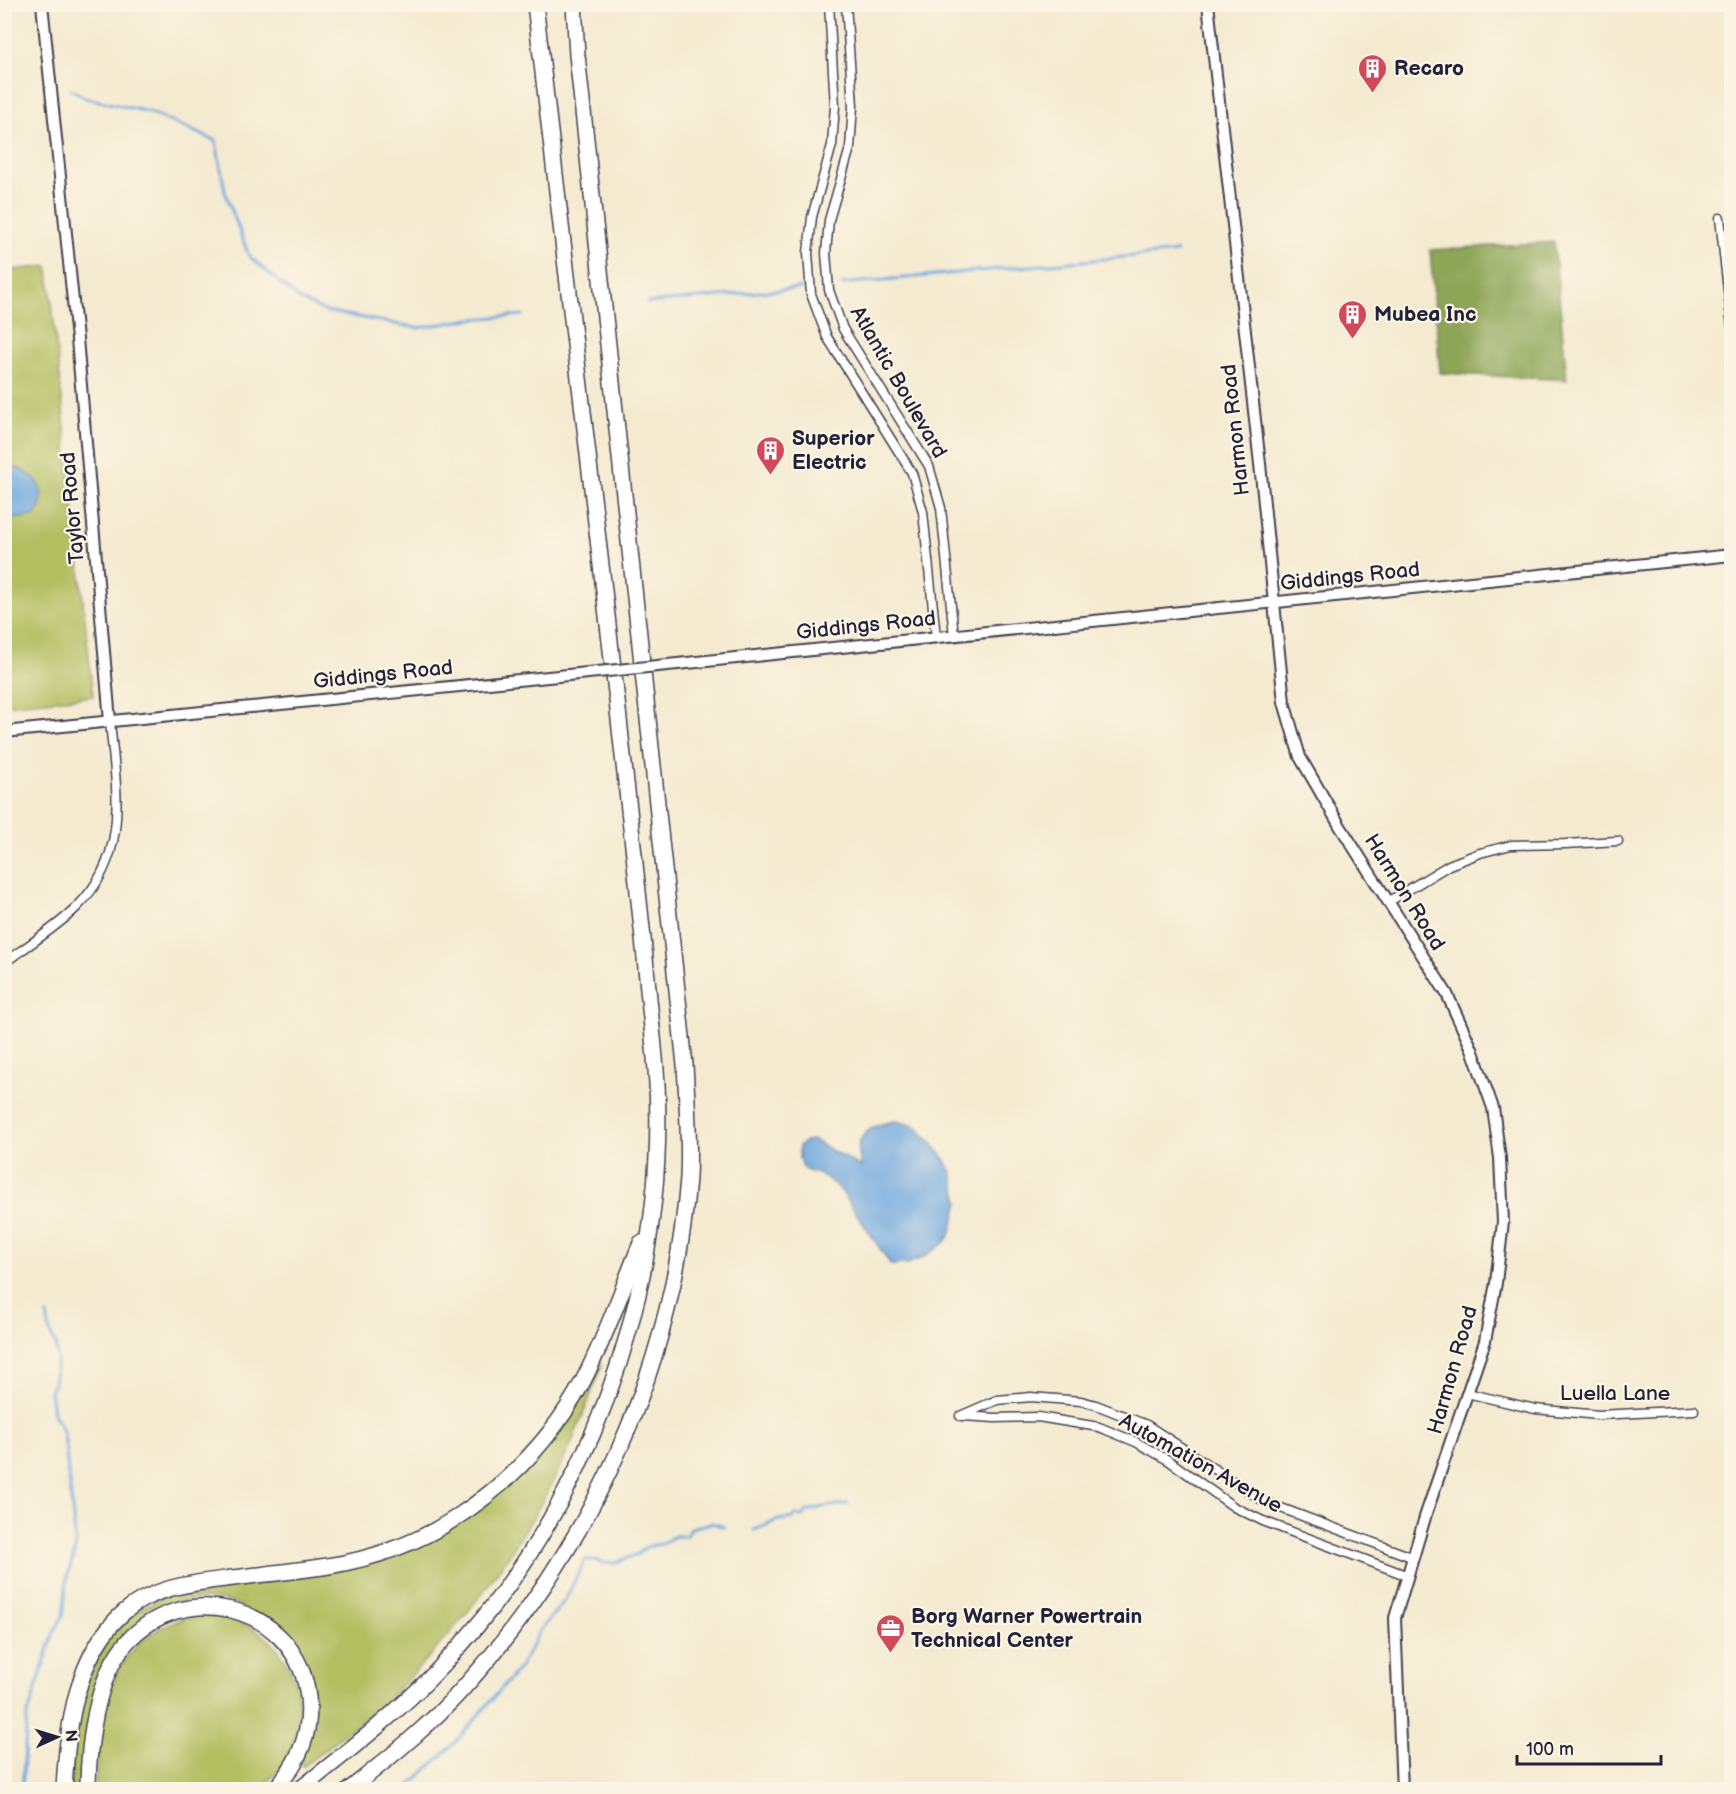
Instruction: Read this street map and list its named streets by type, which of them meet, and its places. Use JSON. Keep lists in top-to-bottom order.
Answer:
{
  "streets": {
    "street": [
      "Atlantic Boulevard",
      "Harmon Road",
      "Taylor Road",
      "Giddings Road",
      "Luella Lane",
      "Automation Avenue"
    ]
  },
  "crossings": [
    ["Atlantic Boulevard", "Giddings Road"],
    ["Harmon Road", "Giddings Road"],
    ["Harmon Road", "Luella Lane"],
    ["Harmon Road", "Automation Avenue"],
    ["Taylor Road", "Giddings Road"]
  ],
  "places": {
    "building": ["Recaro", "Mubea Inc", "Superior Electric"],
    "office": ["Borg Warner Powertrain Technical Center"]
  },
  "scale_bar": "100 m",
  "north": "right"
}
